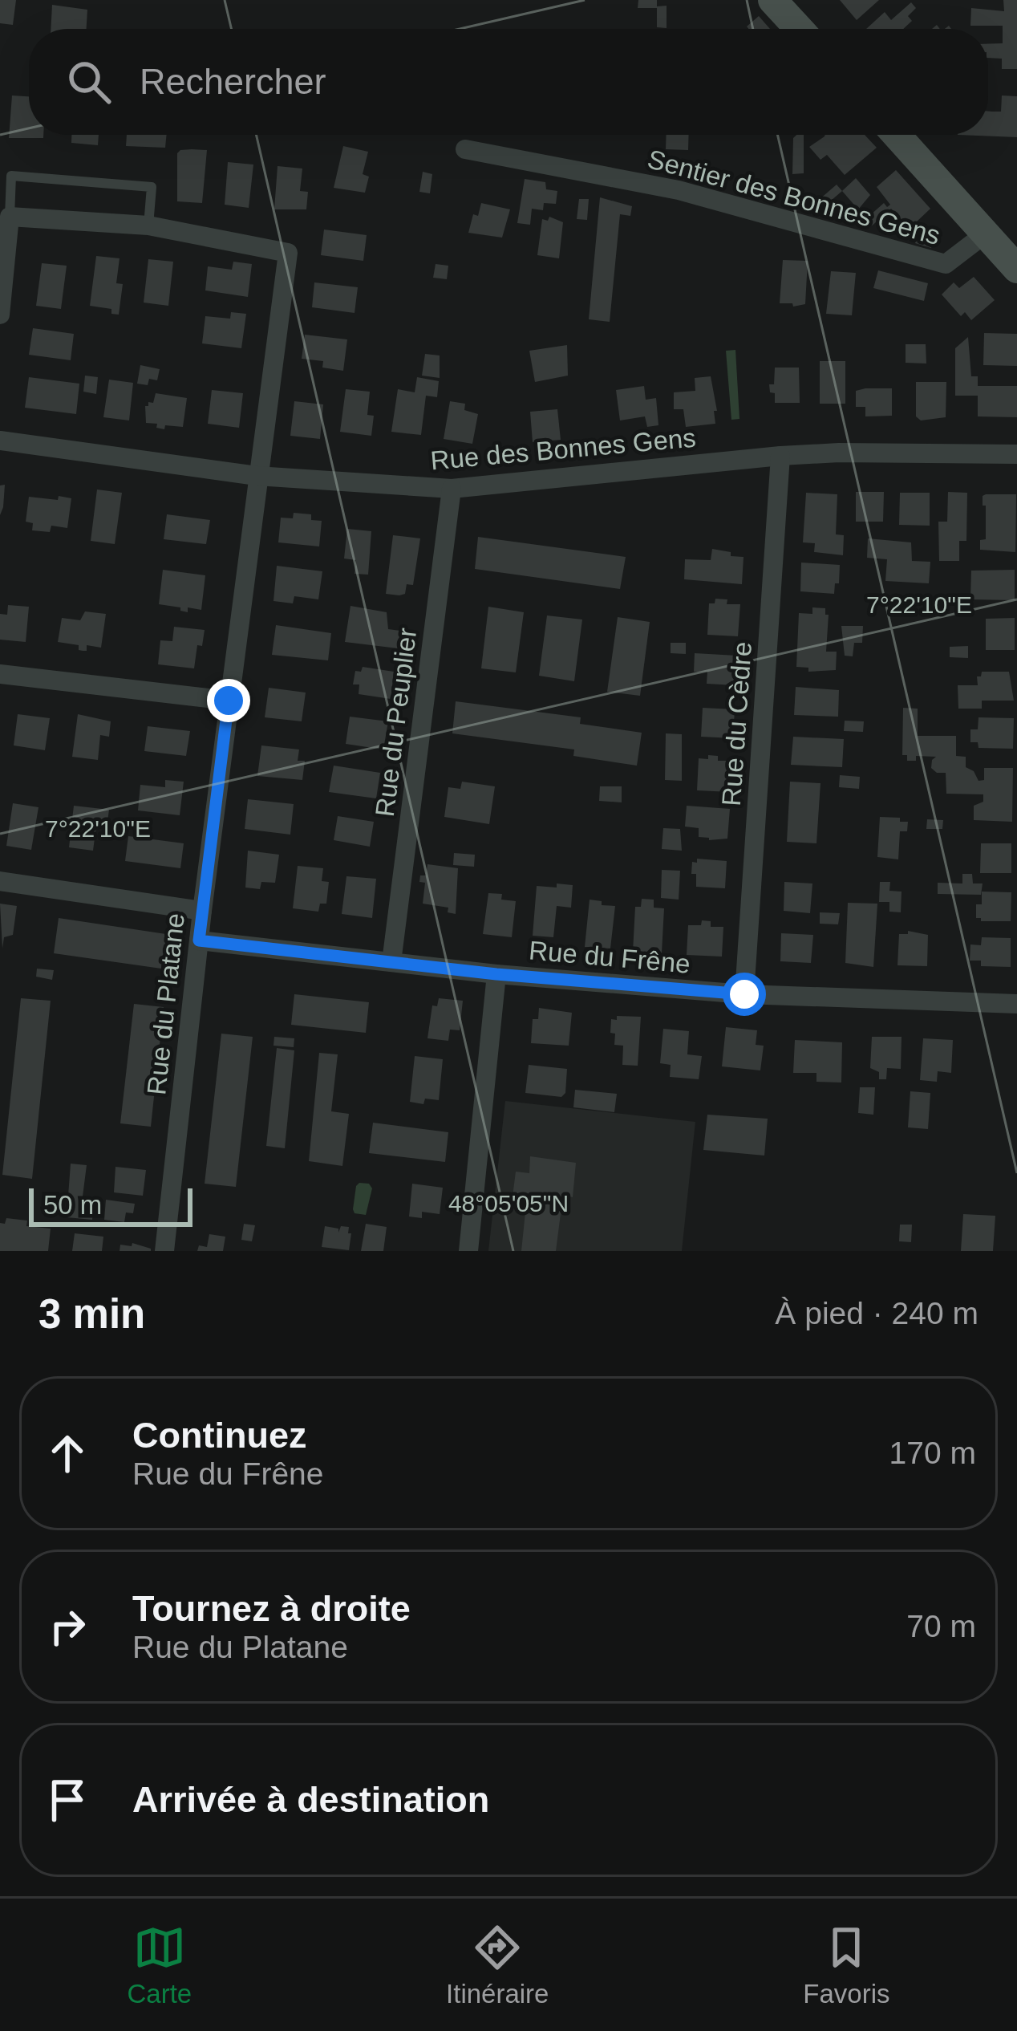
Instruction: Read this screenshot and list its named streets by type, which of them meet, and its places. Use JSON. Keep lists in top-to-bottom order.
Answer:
{
  "streets": {
    "street": [
      "Sentier des Bonnes Gens",
      "Rue des Bonnes Gens",
      "Rue du Peuplier",
      "Rue du Cèdre",
      "Rue du Frêne",
      "Rue du Platane"
    ]
  },
  "crossings": [
    ["Rue des Bonnes Gens", "Rue du Peuplier"],
    ["Rue des Bonnes Gens", "Rue du Cèdre"],
    ["Rue des Bonnes Gens", "Rue du Platane"],
    ["Rue du Peuplier", "Rue du Frêne"],
    ["Rue du Cèdre", "Rue du Frêne"],
    ["Rue du Frêne", "Rue du Platane"]
  ],
  "scale_bar": "50 m",
  "page": {
    "search": "Rechercher",
    "scale": "50 m",
    "heading": ["3 min", "À pied · 240 m"],
    "list": [
      ["Continuez", "Rue du Frêne", "170 m"],
      ["Tournez à droite", "Rue du Platane", "70 m"],
      "Arrivée à destination"
    ],
    "nav": ["Carte", "Itinéraire", "Favoris"]
  },
  "coordinates": ["7°22'10\"E", "48°05'05\"N"]
}
